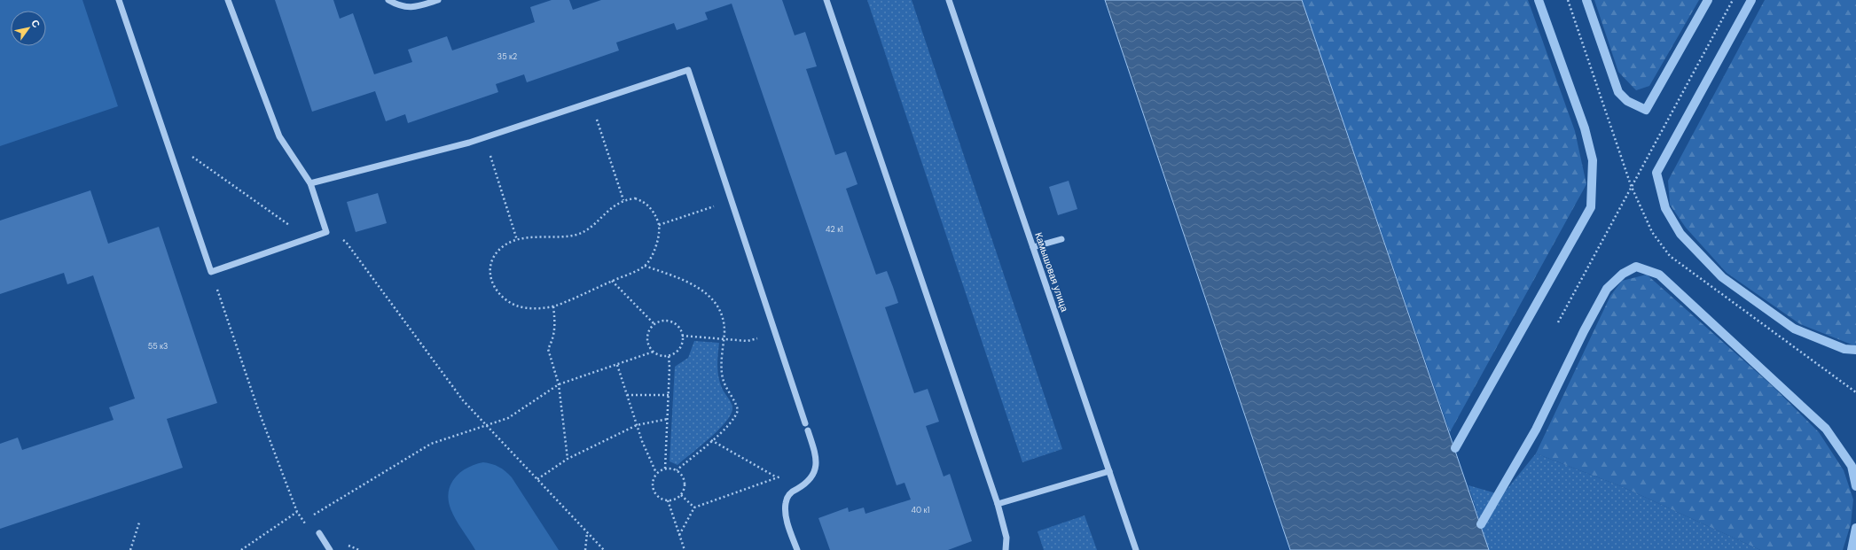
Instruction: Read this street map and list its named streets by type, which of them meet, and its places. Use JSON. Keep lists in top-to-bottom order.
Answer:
{
  "streets": {
    "street": ["Камышовая улица"]
  },
  "house_numbers": [
    "35 к2",
    "42 к1",
    "55 к3",
    "40 к1"
  ],
  "north": "top right"
}
